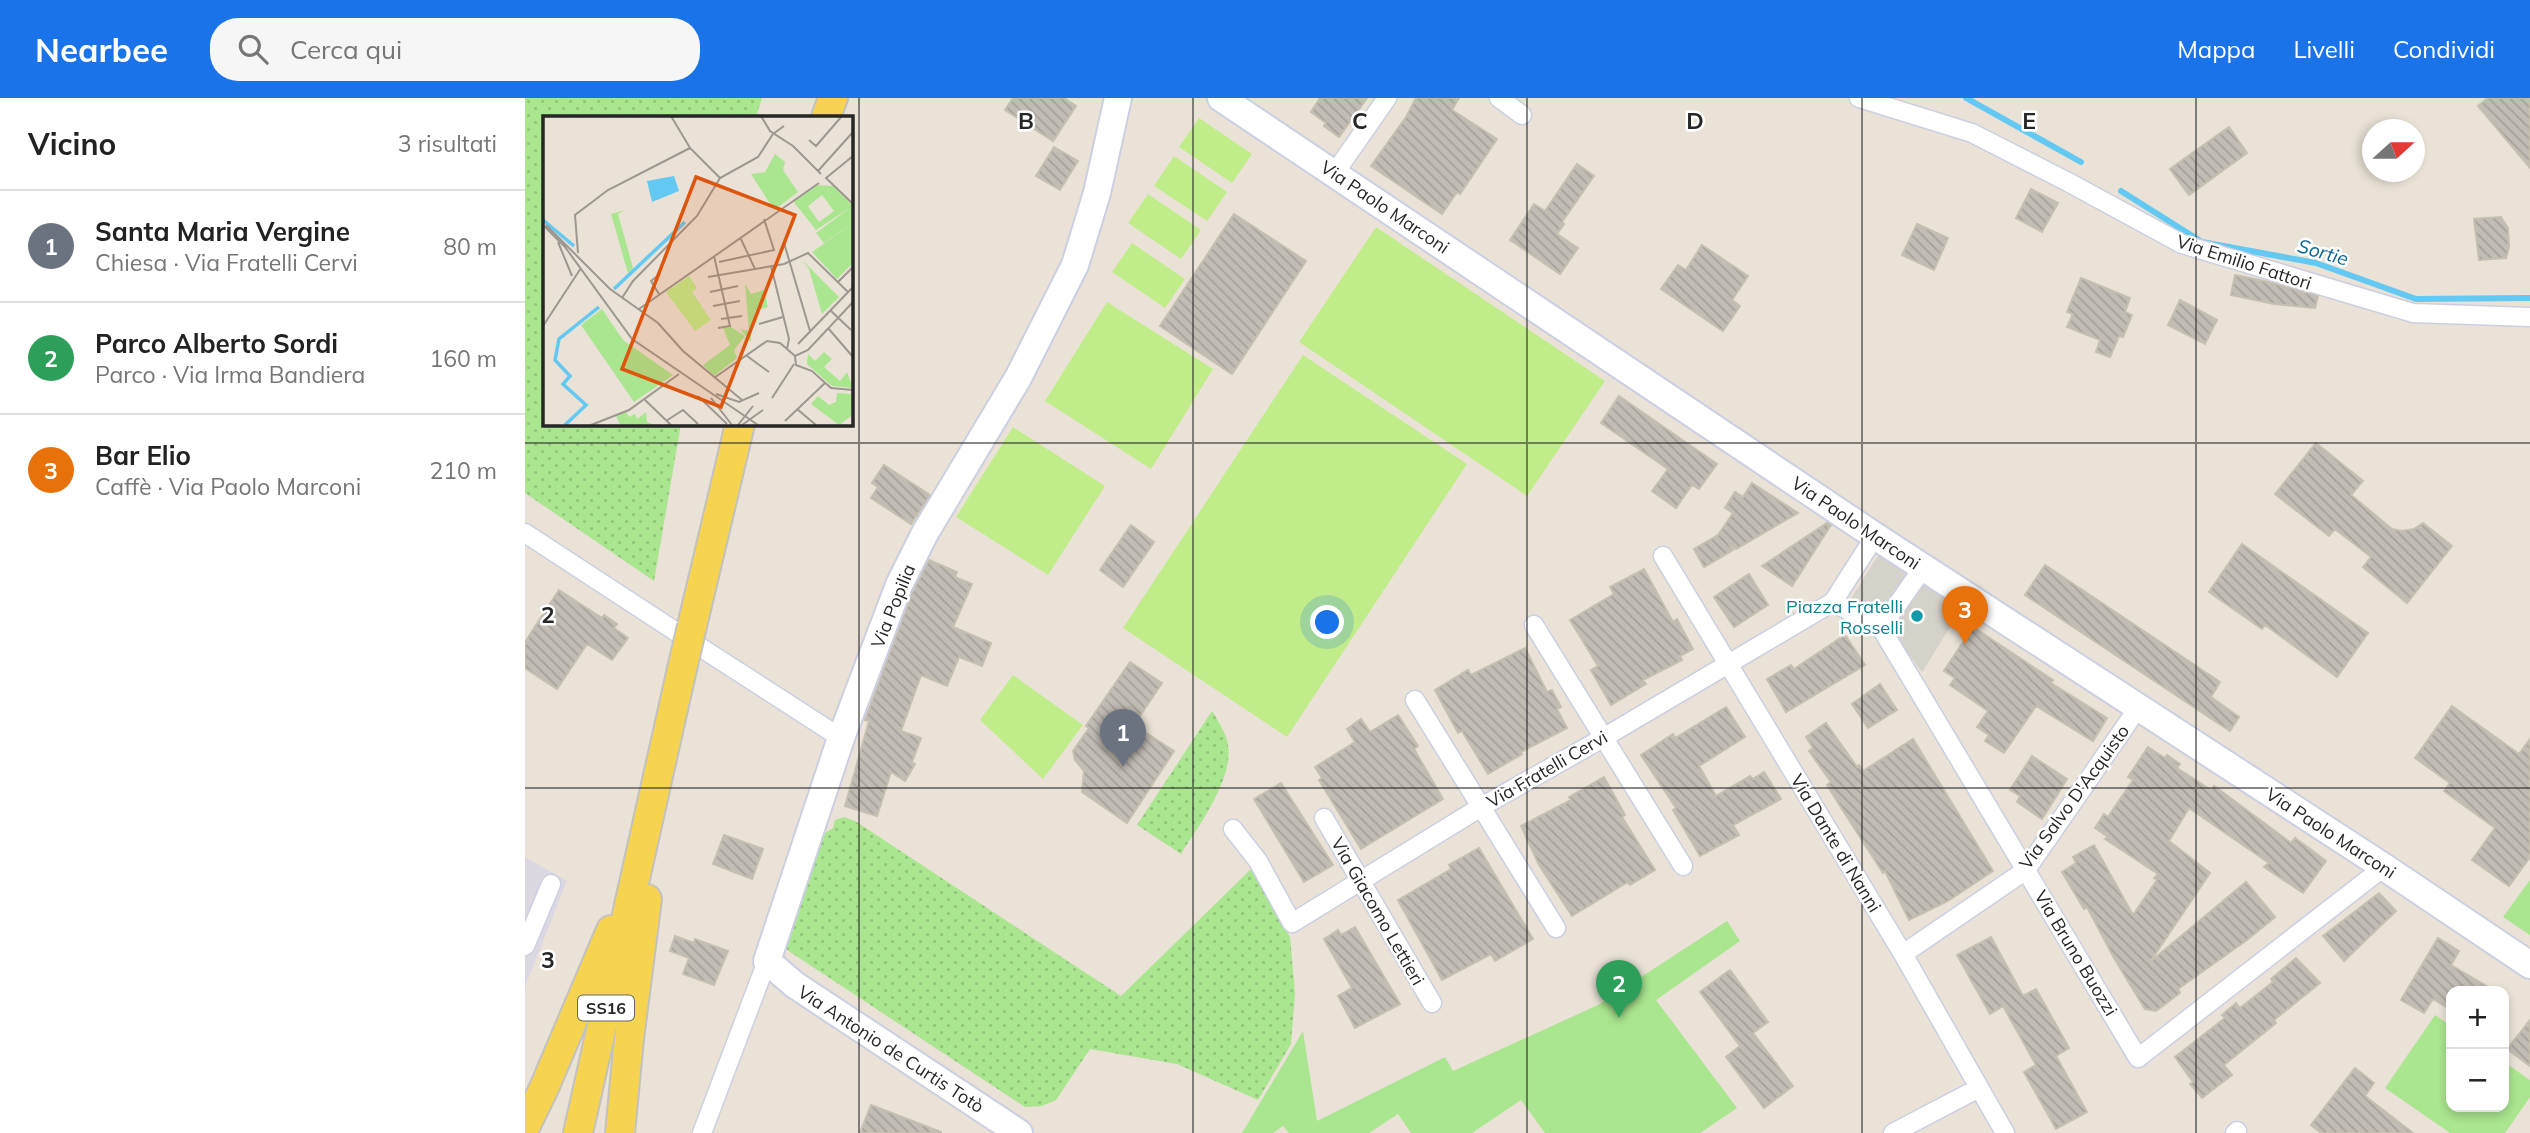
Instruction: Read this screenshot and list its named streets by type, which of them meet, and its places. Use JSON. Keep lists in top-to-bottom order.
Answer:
{
  "streets": {
    "main road": ["SS16"],
    "street": [
      "Via Paolo Marconi",
      "Via Emilio Fattori",
      "Via Popilia",
      "Via Fratelli Cervi",
      "Via Salvo D'Acquisto",
      "Via Dante di Nanni",
      "Via Giacomo Lettieri",
      "Via Bruno Buozzi",
      "Via Antonio de Curtis Totò"
    ]
  },
  "crossings": [
    ["Via Paolo Marconi", "Via Fratelli Cervi"],
    ["Via Paolo Marconi", "Via Salvo D'Acquisto"],
    ["Via Paolo Marconi", "Via Bruno Buozzi"],
    ["Via Popilia", "Via Antonio de Curtis Totò"],
    ["Via Fratelli Cervi", "Via Dante di Nanni"],
    ["Via Fratelli Cervi", "Via Giacomo Lettieri"],
    ["Via Salvo D'Acquisto", "Via Dante di Nanni"],
    ["Via Salvo D'Acquisto", "Via Bruno Buozzi"]
  ],
  "water": ["Sortie"],
  "places": ["Piazza Fratelli Rosselli"],
  "north": "right",
  "page": {
    "header": "Nearbee",
    "search": "Cerca qui",
    "nav": ["Mappa", "Livelli", "Condividi"],
    "heading": ["Vicino", "3 risultati"],
    "list": [
      {
        "mark": "1",
        "name": "Santa Maria Vergine",
        "note": "Chiesa · Via Fratelli Cervi",
        "value": "80 m"
      },
      {
        "mark": "2",
        "name": "Parco Alberto Sordi",
        "note": "Parco · Via Irma Bandiera",
        "value": "160 m"
      },
      {
        "mark": "3",
        "name": "Bar Elio",
        "note": "Caffè · Via Paolo Marconi",
        "value": "210 m"
      }
    ],
    "pins": ["3", "1", "2"],
    "map_buttons": ["+", "−"]
  },
  "grid": {
    "columns": [
      "B",
      "C",
      "D",
      "E"
    ],
    "rows": ["2", "3"]
  }
}
